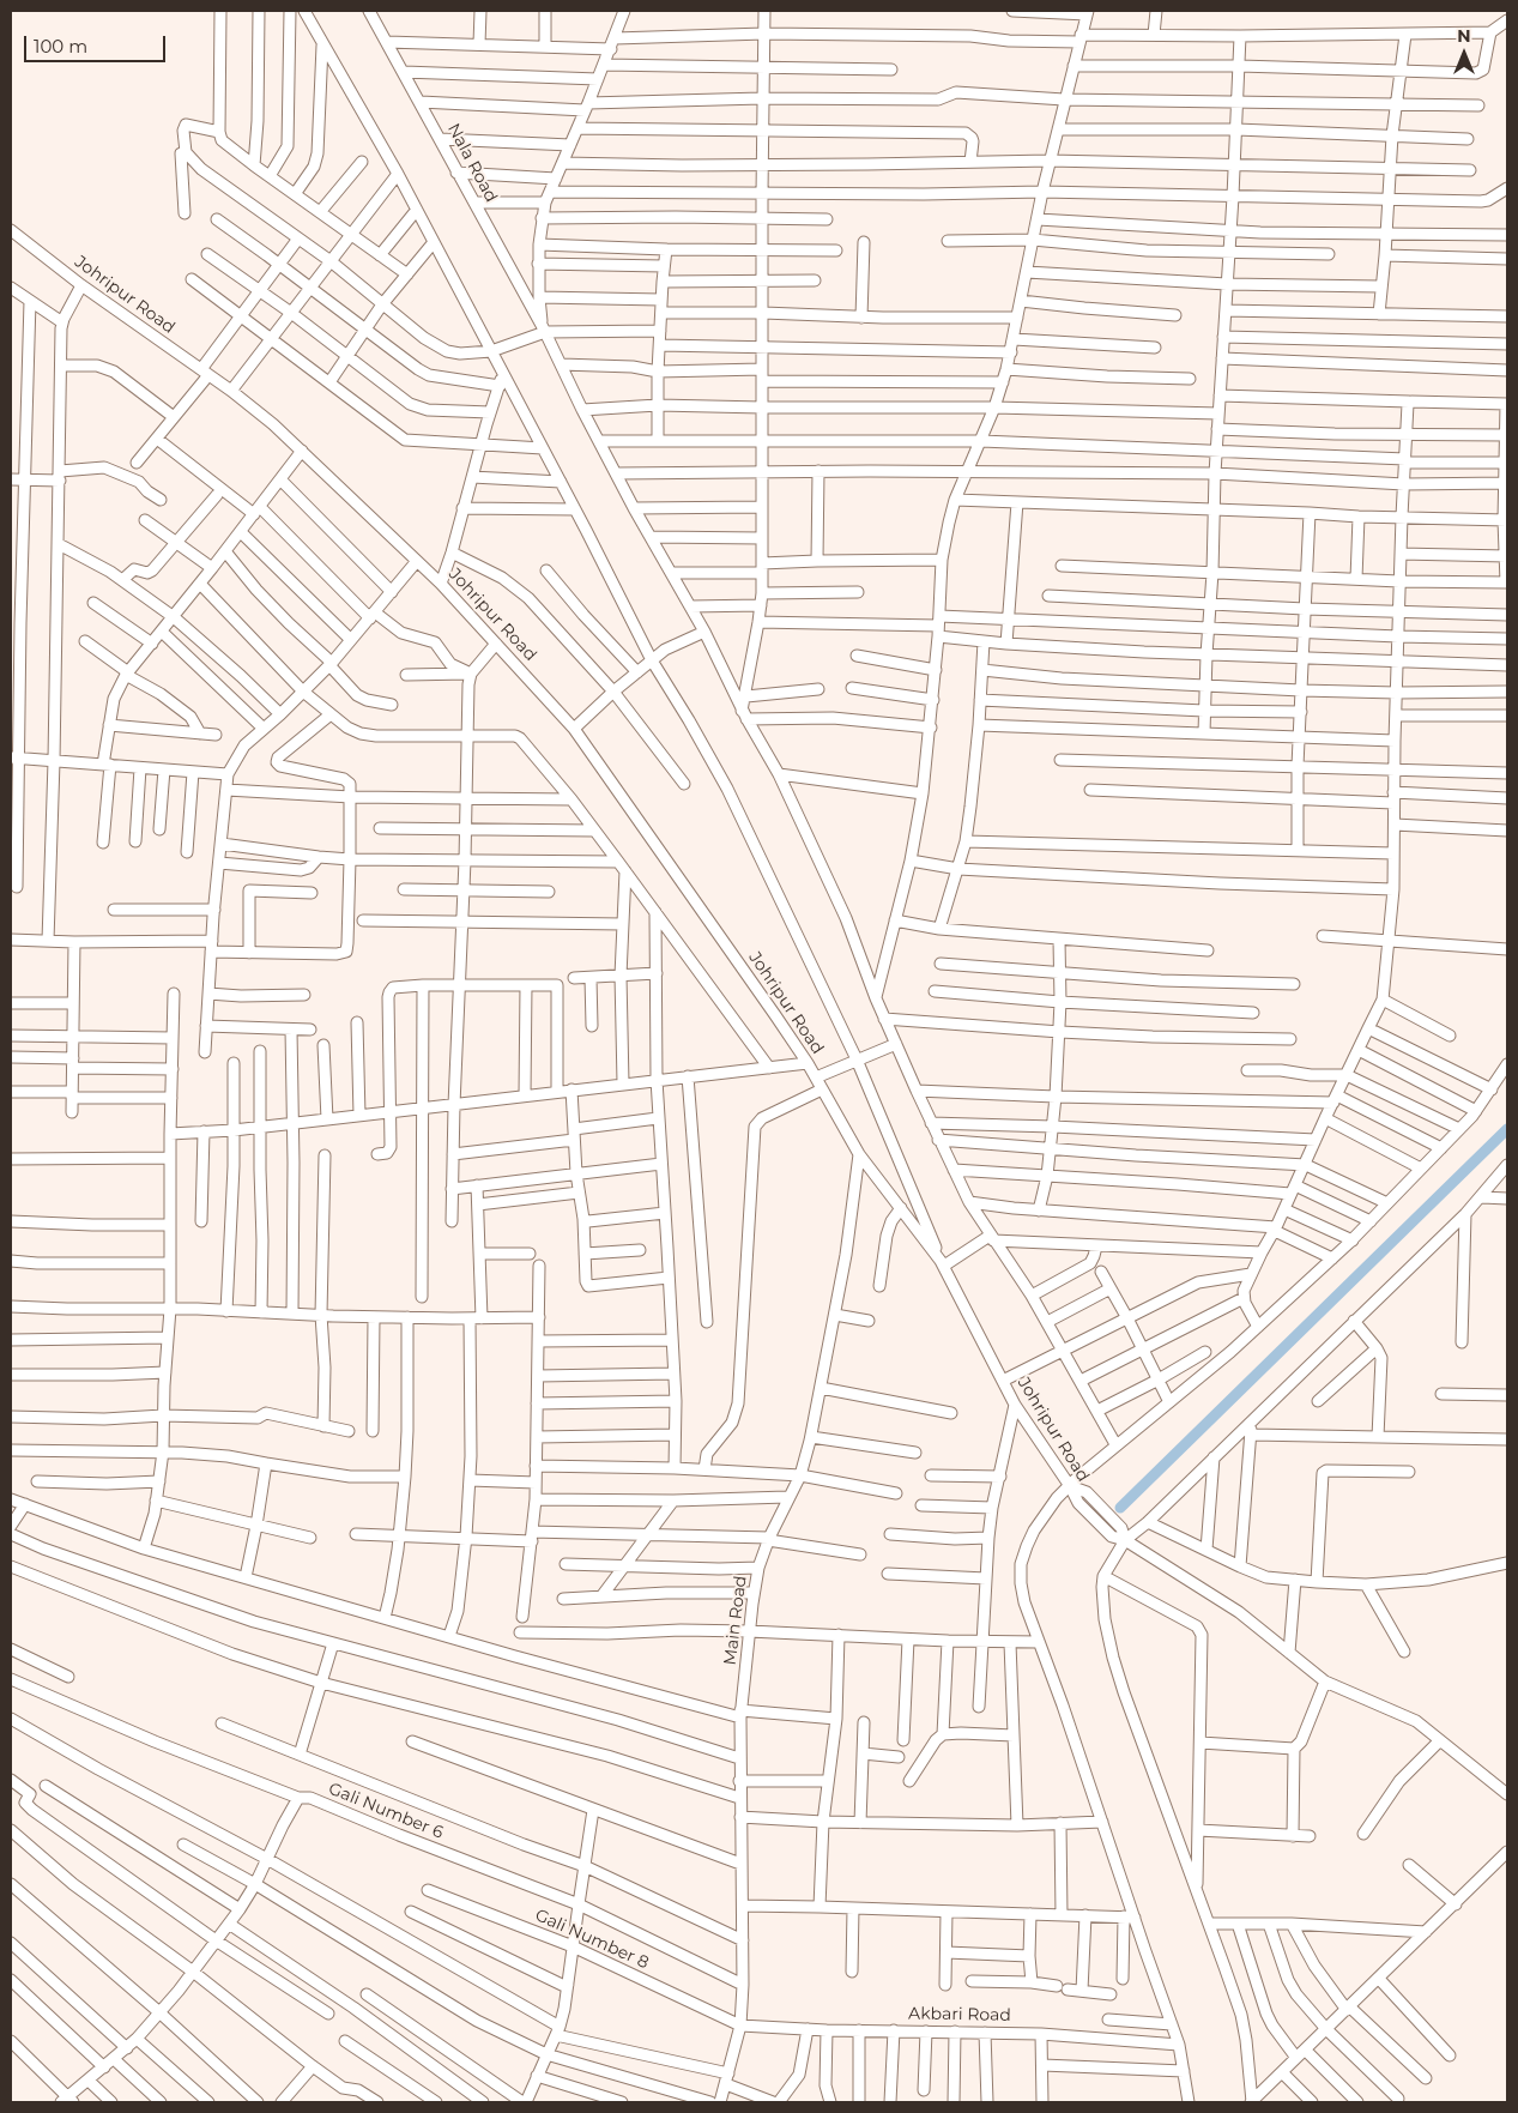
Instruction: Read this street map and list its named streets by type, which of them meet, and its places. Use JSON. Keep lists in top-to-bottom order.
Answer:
{
  "streets": {
    "street": [
      "Nala Road",
      "Johripur Road",
      "Main Road",
      "Gali Number 6",
      "Gali Number 8",
      "Akbari Road"
    ]
  },
  "crossings": [
    ["Johripur Road", "Main Road"],
    ["Main Road", "Gali Number 6"],
    ["Main Road", "Gali Number 8"],
    ["Main Road", "Akbari Road"],
    ["Gali Number 8", "Akbari Road"]
  ],
  "scale_bar": "100 m",
  "north": "top"
}
